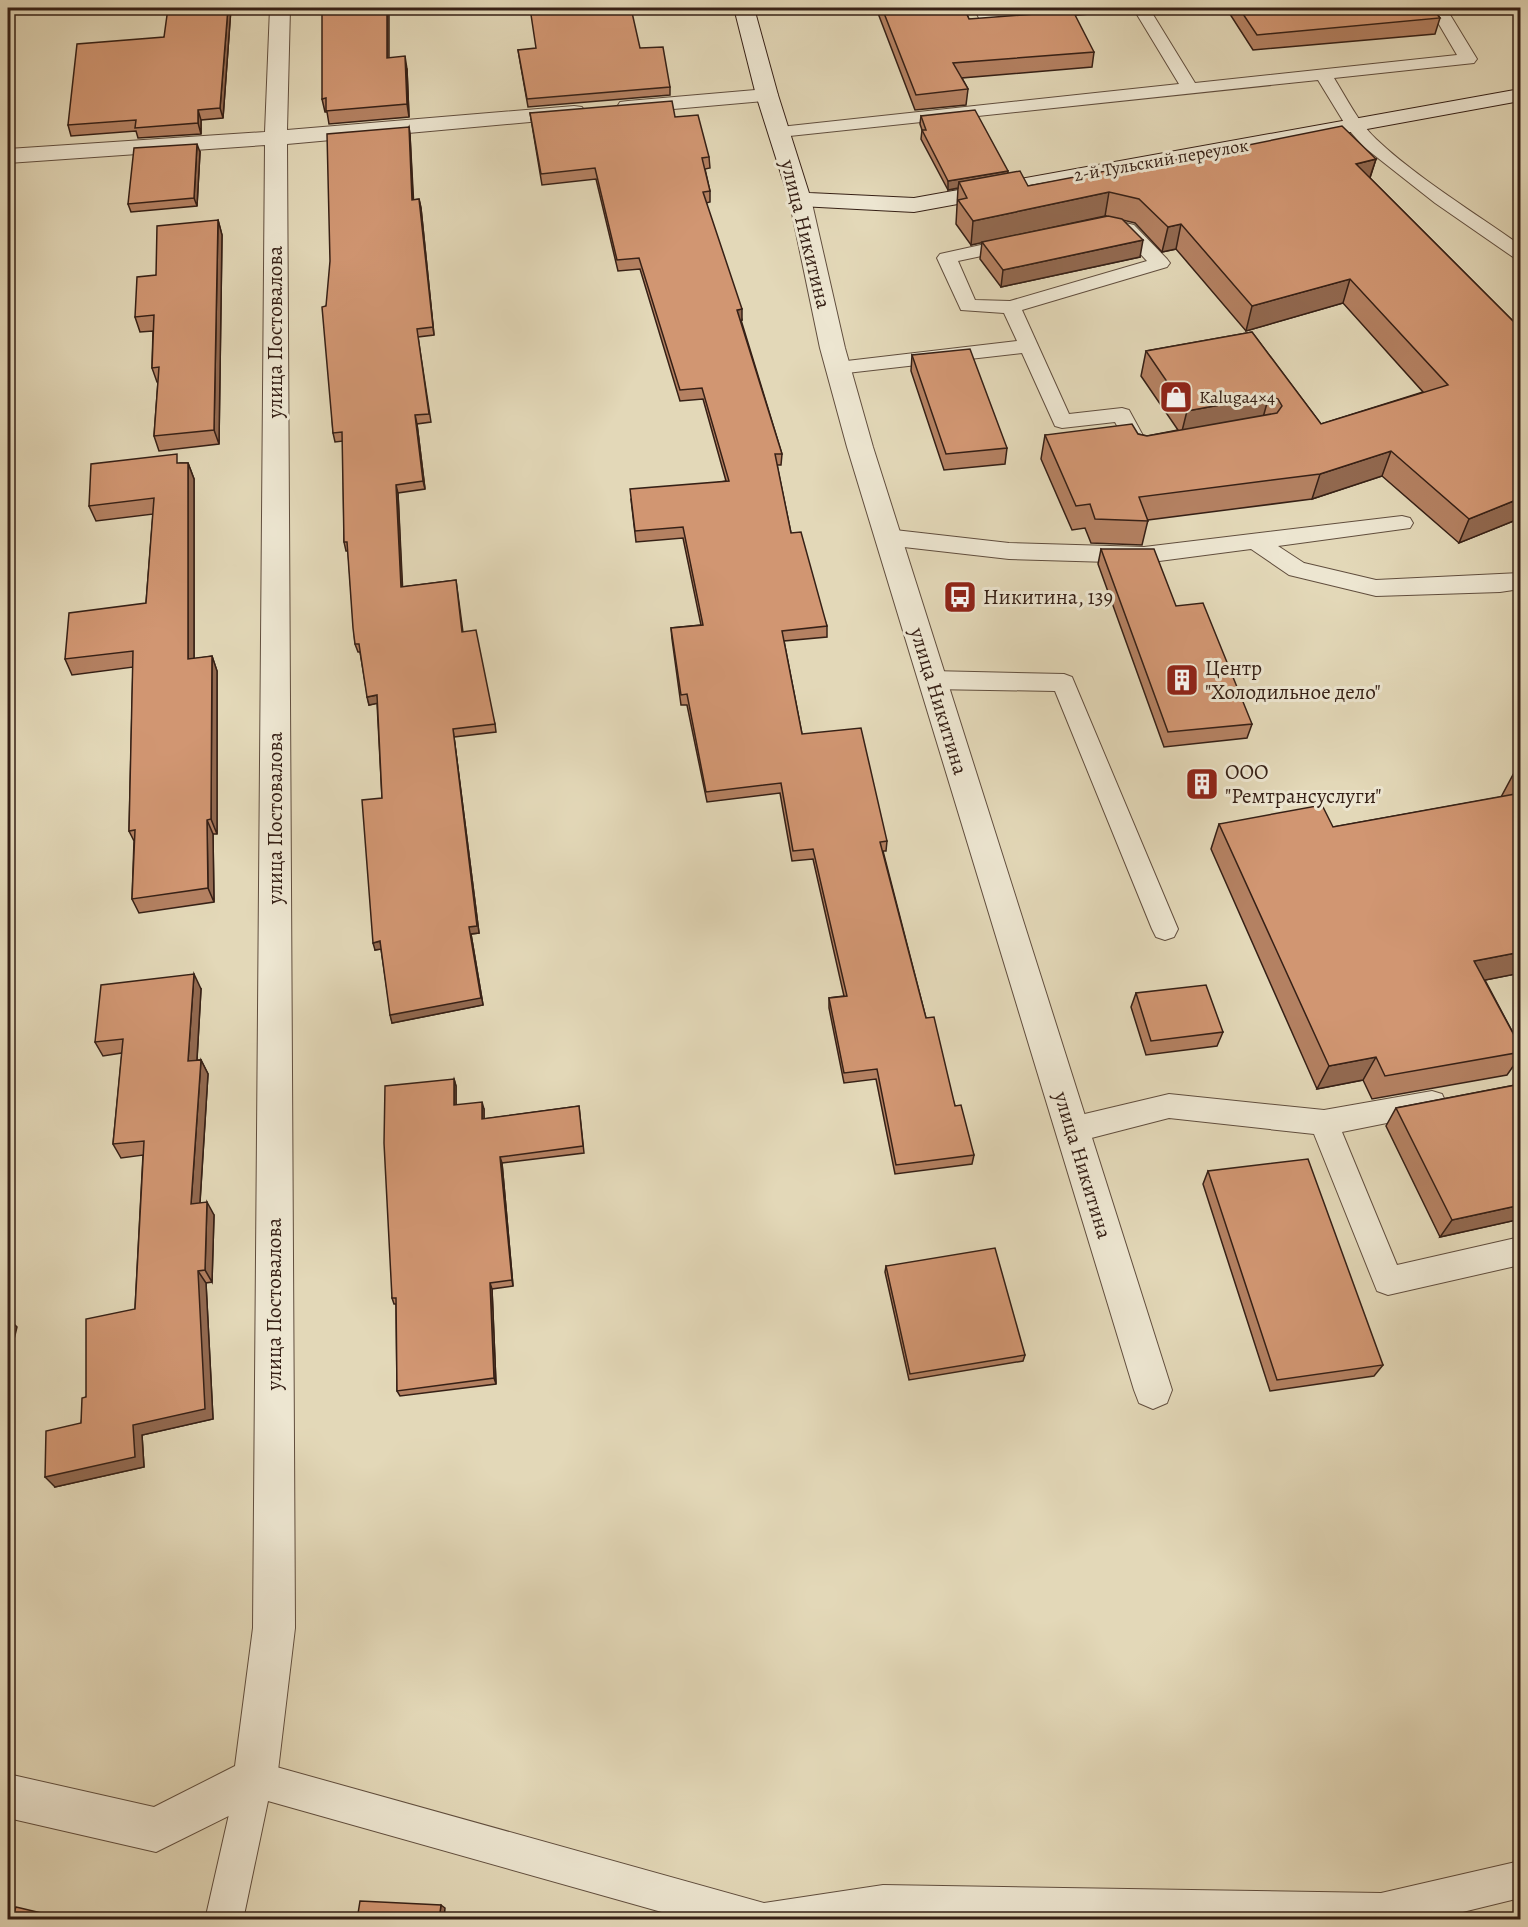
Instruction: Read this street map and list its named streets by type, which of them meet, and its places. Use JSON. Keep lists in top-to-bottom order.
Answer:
{
  "streets": {
    "street": ["2-й Тульский переулок", "улица Никитина", "улица Постовалова"]
  },
  "crossings": [
    ["2-й Тульский переулок", "улица Никитина"]
  ],
  "places": {
    "shop": ["Kaluga4×4"],
    "bus stop": ["Никитина, 139"],
    "building": ["Центр \"Холодильное дело\"", "ООО \"Ремтрансуслуги\""]
  }
}
